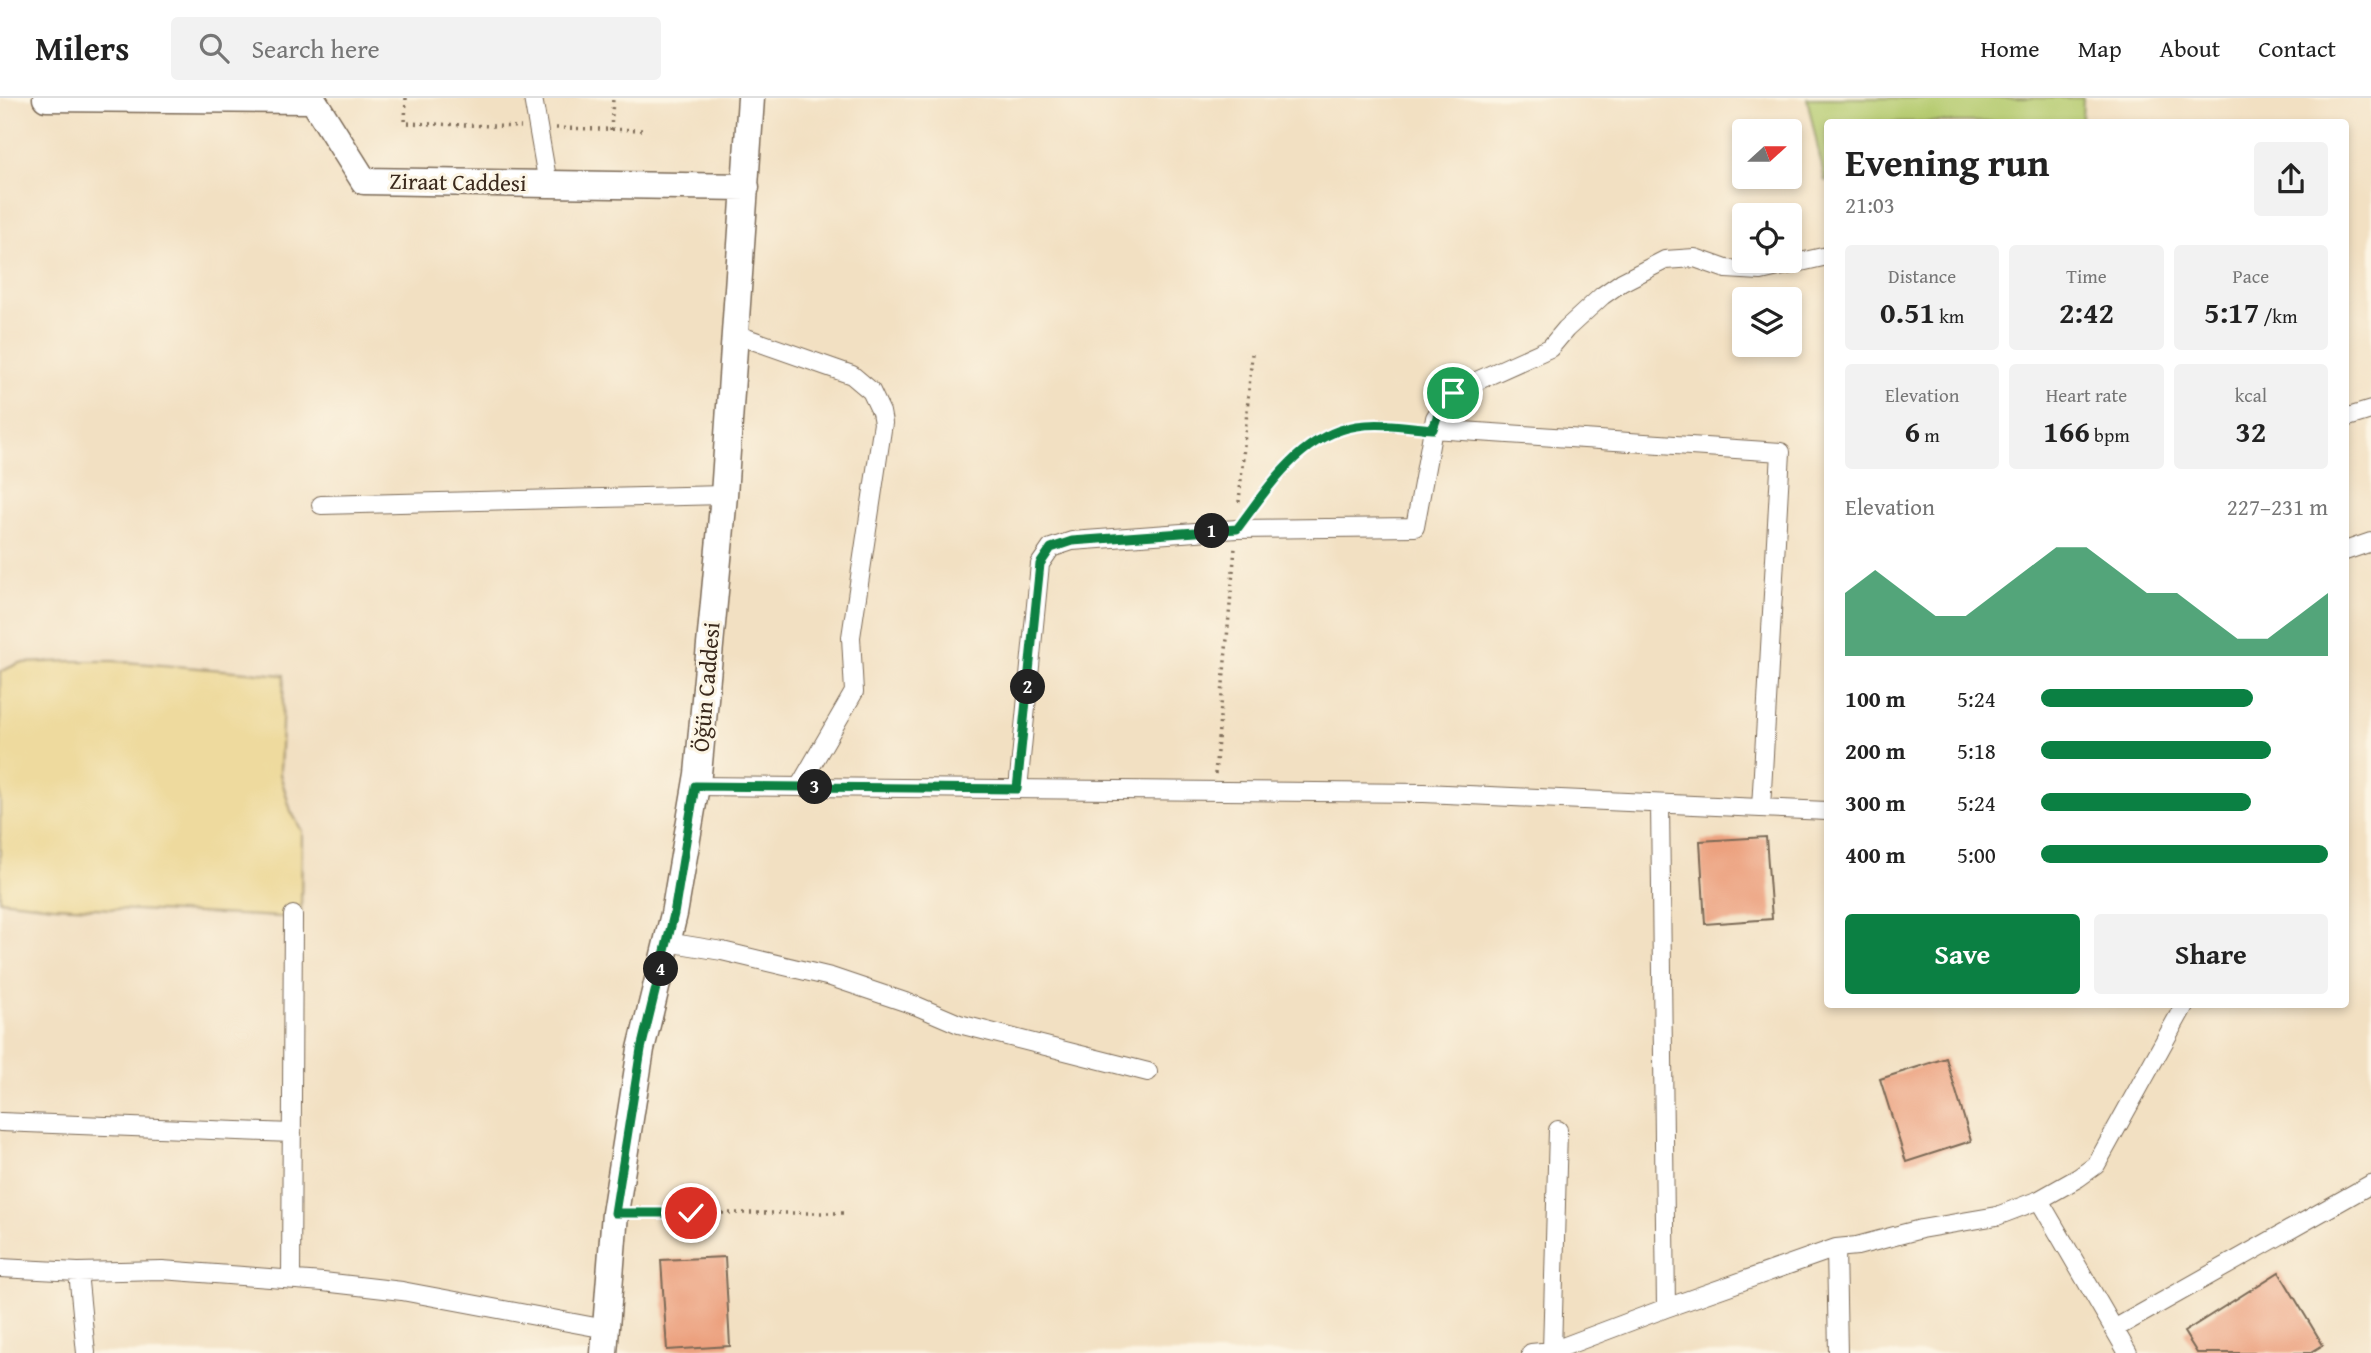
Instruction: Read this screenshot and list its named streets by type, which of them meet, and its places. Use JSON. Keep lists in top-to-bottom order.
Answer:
{
  "streets": {
    "street": ["Ziraat Caddesi", "Öğün Caddesi"]
  },
  "crossings": [
    ["Ziraat Caddesi", "Öğün Caddesi"]
  ],
  "north": "right",
  "page": {
    "header": "Milers",
    "search": "Search here",
    "nav": [
      "Home",
      "Map",
      "About",
      "Contact"
    ],
    "heading": ["Evening run", "21:03"],
    "stats": [
      ["Distance", "0.51 km"],
      ["Time", "2:42"],
      ["Pace", "5:17 /km"],
      ["Elevation", "6 m"],
      ["Heart rate", "166 bpm"],
      ["kcal", "32"]
    ],
    "chart": ["Elevation", "227–231 m"],
    "pins": [
      "1",
      "2",
      "3",
      "4"
    ],
    "list": [
      {
        "name": "100 m",
        "note": "5:24"
      },
      {
        "name": "200 m",
        "note": "5:18"
      },
      {
        "name": "300 m",
        "note": "5:24"
      },
      {
        "name": "400 m",
        "note": "5:00"
      }
    ],
    "buttons": ["Save", "Share"]
  }
}
